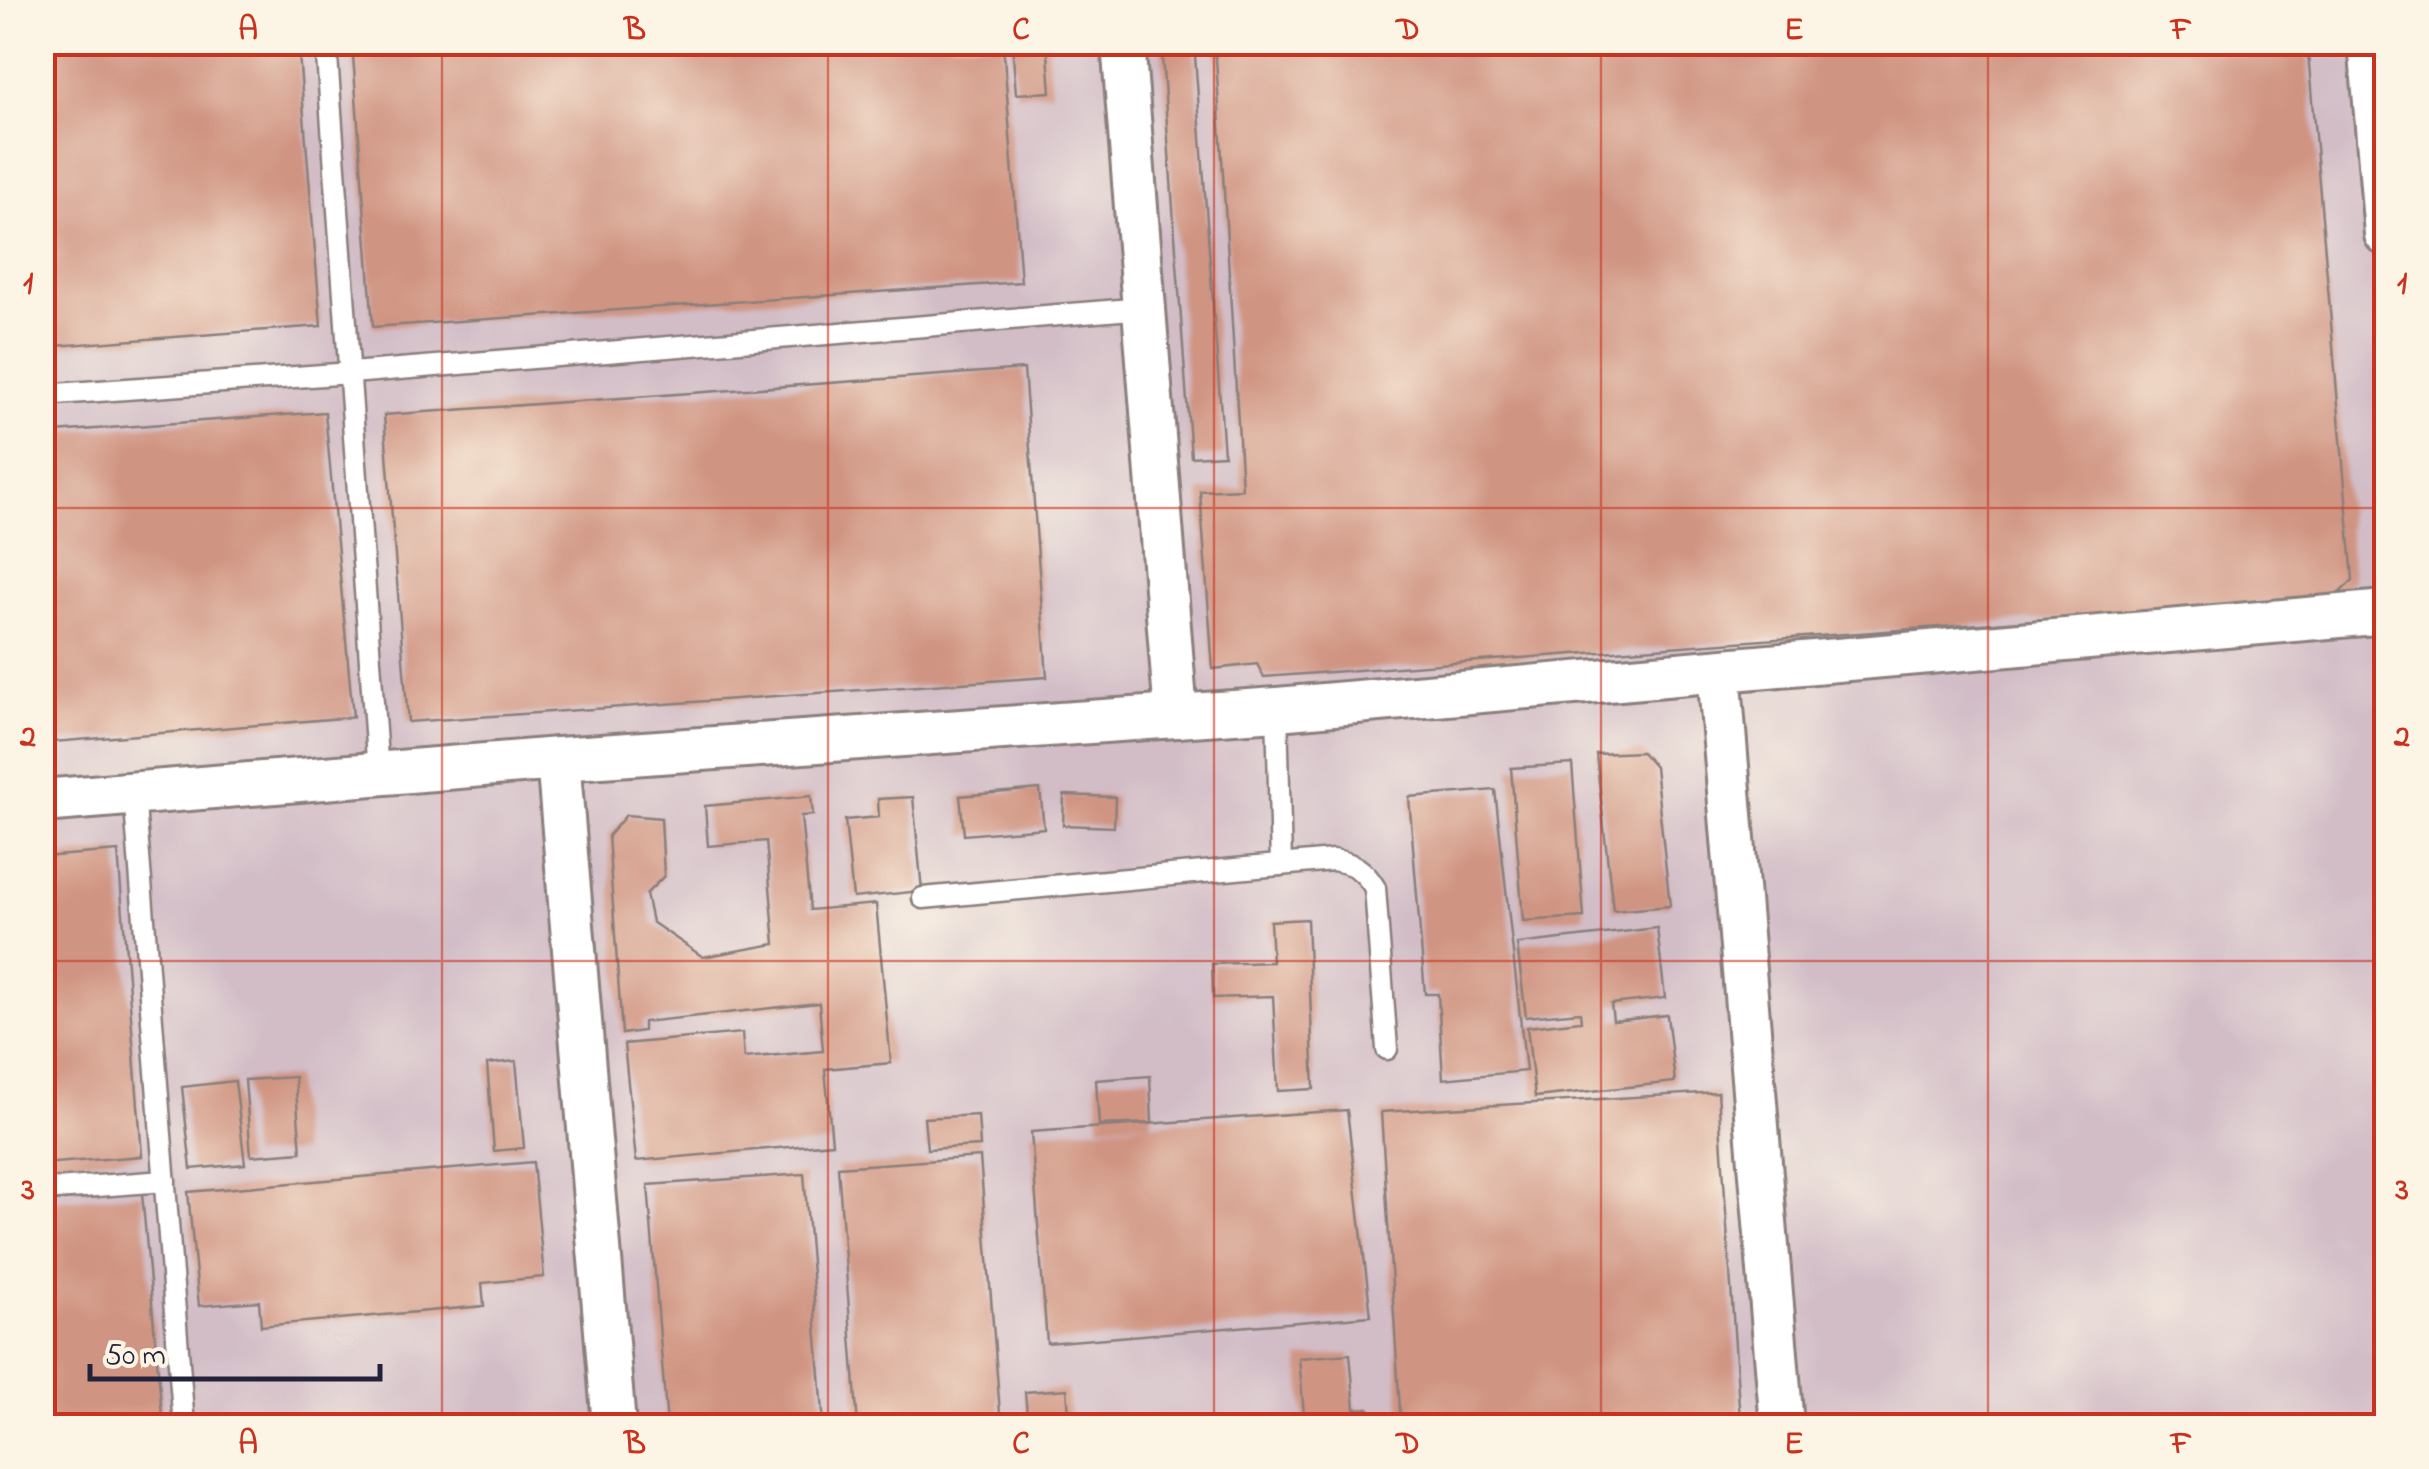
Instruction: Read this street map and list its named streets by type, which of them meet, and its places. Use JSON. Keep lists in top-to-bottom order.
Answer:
{
  "scale_bar": "50 m",
  "grid": {
    "columns": [
      "A",
      "B",
      "C",
      "D",
      "E",
      "F"
    ],
    "rows": ["1", "2", "3"]
  }
}
